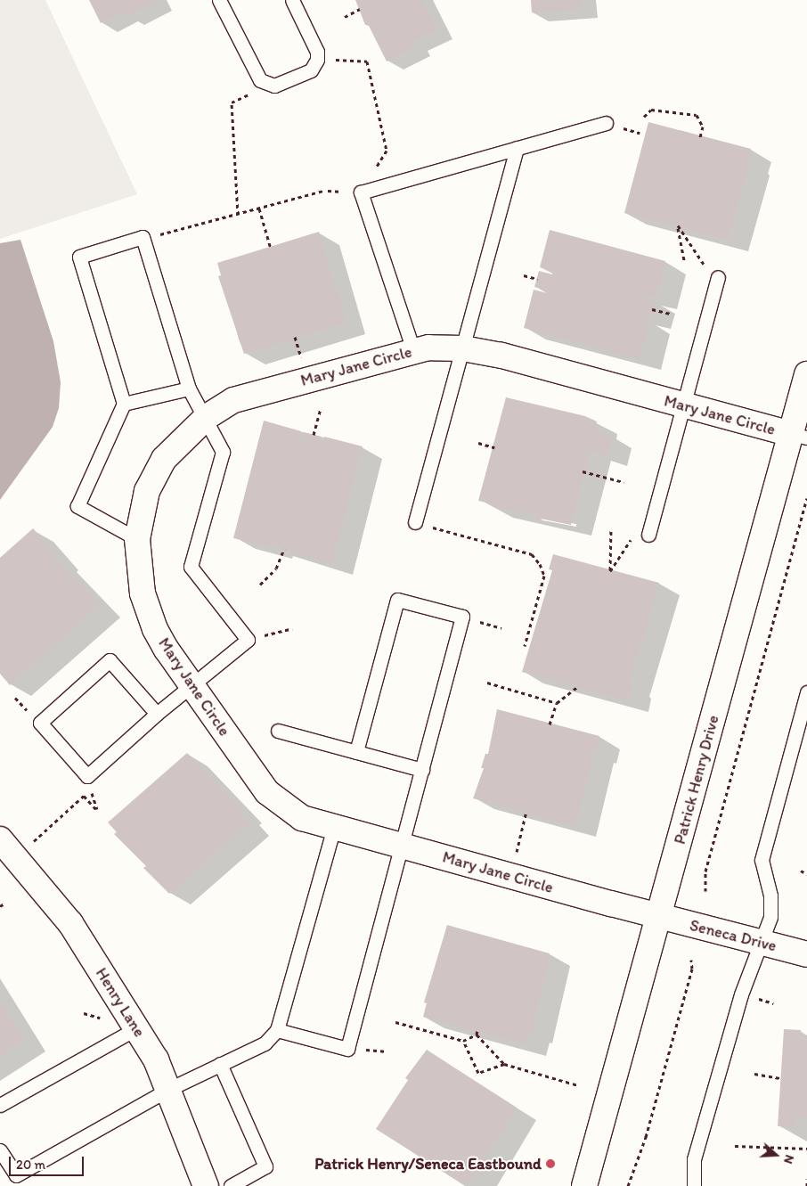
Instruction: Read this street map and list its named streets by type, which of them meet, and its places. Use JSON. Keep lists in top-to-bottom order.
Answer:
{
  "streets": {
    "street": [
      "Mary Jane Circle",
      "Patrick Henry Drive",
      "Seneca Drive",
      "Henry Lane"
    ]
  },
  "crossings": [
    ["Mary Jane Circle", "Patrick Henry Drive"],
    ["Mary Jane Circle", "Seneca Drive"],
    ["Patrick Henry Drive", "Seneca Drive"]
  ],
  "places": ["Patrick Henry/Seneca Eastbound"],
  "scale_bar": "20 m",
  "north": "right"
}
